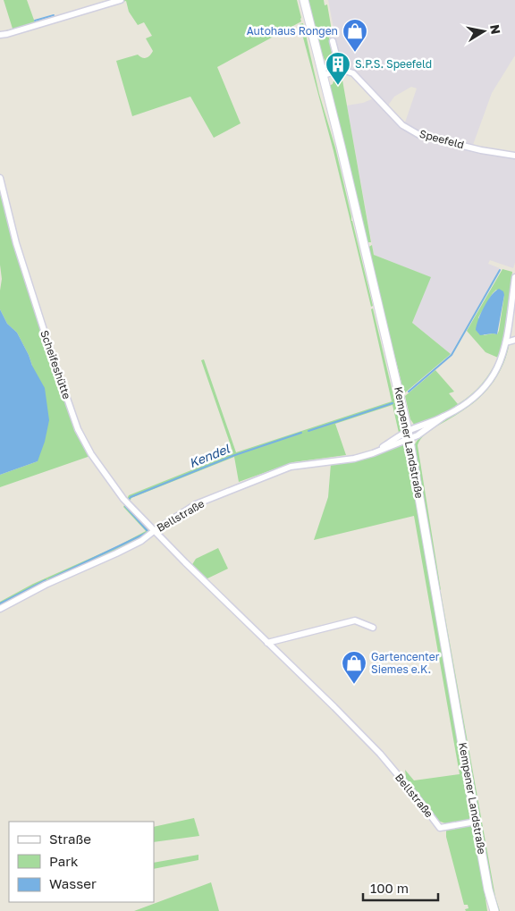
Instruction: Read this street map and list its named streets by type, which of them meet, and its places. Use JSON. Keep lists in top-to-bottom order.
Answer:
{
  "streets": {
    "street": [
      "Speefeld",
      "Scheifeshütte",
      "Kempener Landstraße",
      "Bellstraße"
    ]
  },
  "crossings": [
    ["Speefeld", "Kempener Landstraße"],
    ["Scheifeshütte", "Bellstraße"],
    ["Kempener Landstraße", "Bellstraße"]
  ],
  "water": ["Kendel"],
  "places": {
    "shop": ["Autohaus Rongen", "Gartencenter Siemes e.K."],
    "building": ["S.P.S. Speefeld"]
  },
  "legend": ["Straße", "Park", "Wasser"],
  "scale_bar": "100 m",
  "north": "right"
}
